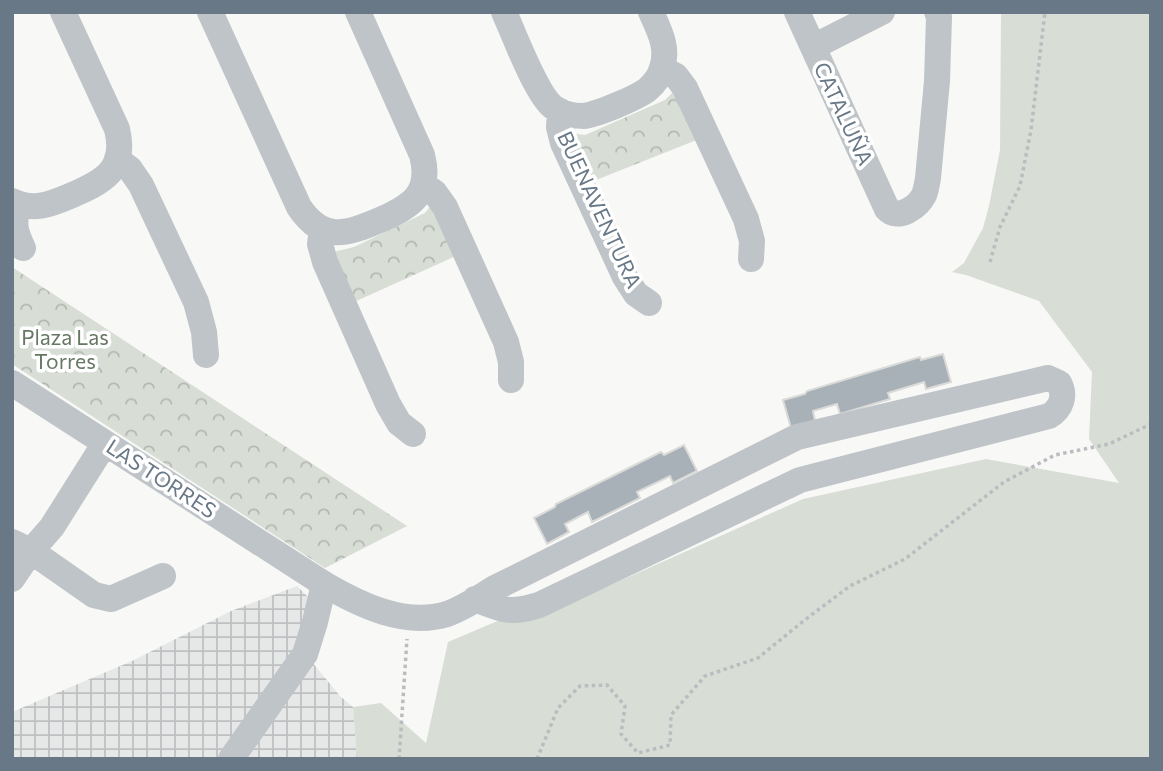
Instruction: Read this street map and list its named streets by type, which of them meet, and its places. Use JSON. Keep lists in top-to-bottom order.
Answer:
{
  "streets": {
    "street": ["CATALUÑA", "BUENAVENTURA", "LAS TORRES"]
  },
  "parks": ["Plaza Las Torres"]
}
